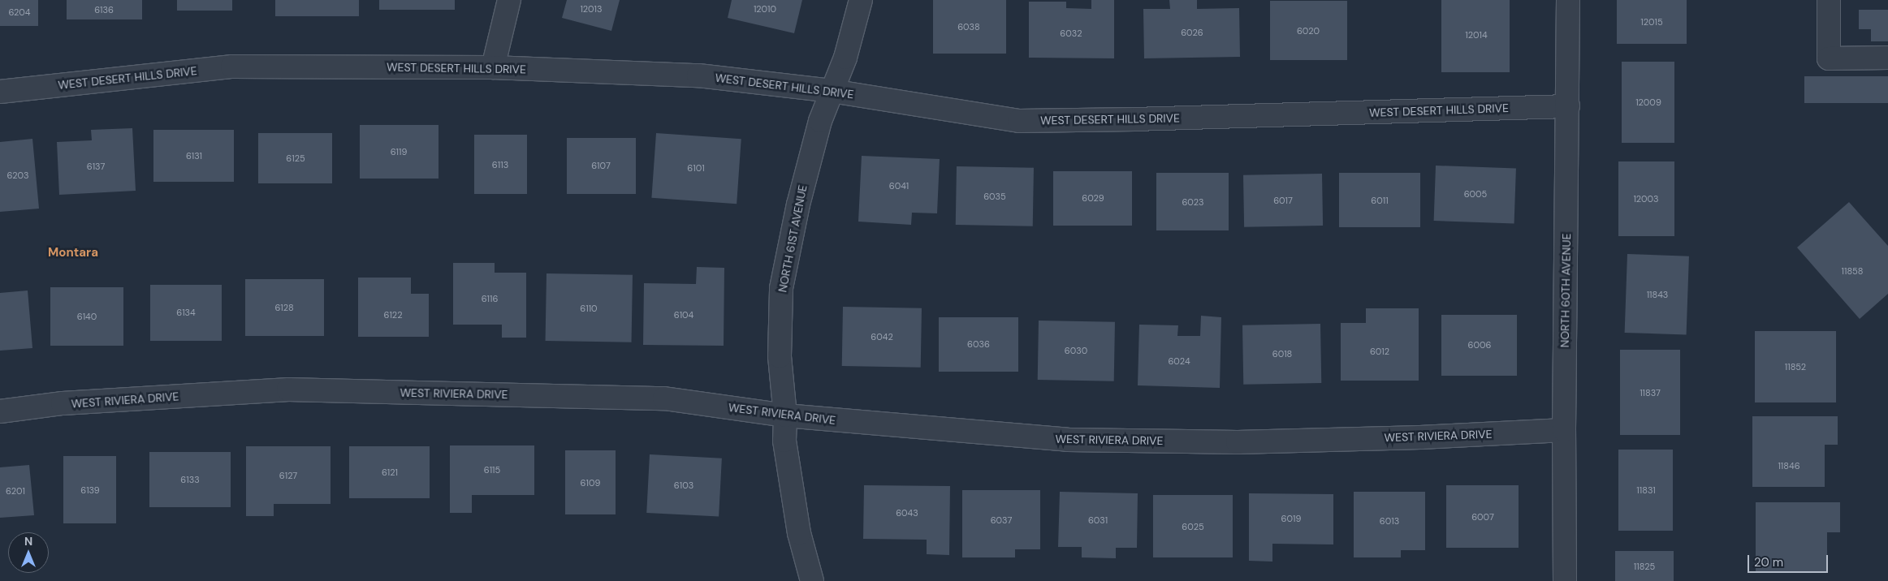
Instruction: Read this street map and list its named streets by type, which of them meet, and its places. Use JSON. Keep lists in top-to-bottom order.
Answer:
{
  "streets": {
    "street": [
      "WEST DESERT HILLS DRIVE",
      "NORTH 61ST AVENUE",
      "NORTH 60TH AVENUE",
      "WEST RIVIERA DRIVE"
    ]
  },
  "crossings": [
    ["WEST DESERT HILLS DRIVE", "NORTH 61ST AVENUE"],
    ["WEST DESERT HILLS DRIVE", "NORTH 60TH AVENUE"],
    ["NORTH 61ST AVENUE", "WEST RIVIERA DRIVE"],
    ["NORTH 60TH AVENUE", "WEST RIVIERA DRIVE"]
  ],
  "districts": ["Montara"],
  "house_numbers": [
    "12013",
    "12010",
    "6136",
    "6204",
    "12015",
    "6038",
    "6020",
    "6026",
    "6032",
    "12014",
    "12009",
    "6119",
    "6131",
    "6125",
    "6113",
    "6107",
    "6137",
    "6101",
    "6203",
    "6041",
    "6005",
    "6035",
    "6029",
    "12003",
    "6017",
    "6011",
    "6023",
    "11858",
    "11843",
    "6116",
    "6128",
    "6110",
    "6134",
    "6122",
    "6104",
    "6140",
    "6042",
    "6036",
    "6006",
    "6030",
    "6012",
    "6018",
    "6024",
    "11852",
    "11837",
    "11846",
    "6115",
    "6121",
    "6127",
    "6133",
    "6109",
    "6103",
    "6139",
    "11831",
    "6201",
    "6043",
    "6007",
    "6019",
    "6037",
    "6031",
    "6013",
    "6025",
    "11825"
  ],
  "scale_bar": "20 m",
  "north": "top"
}
